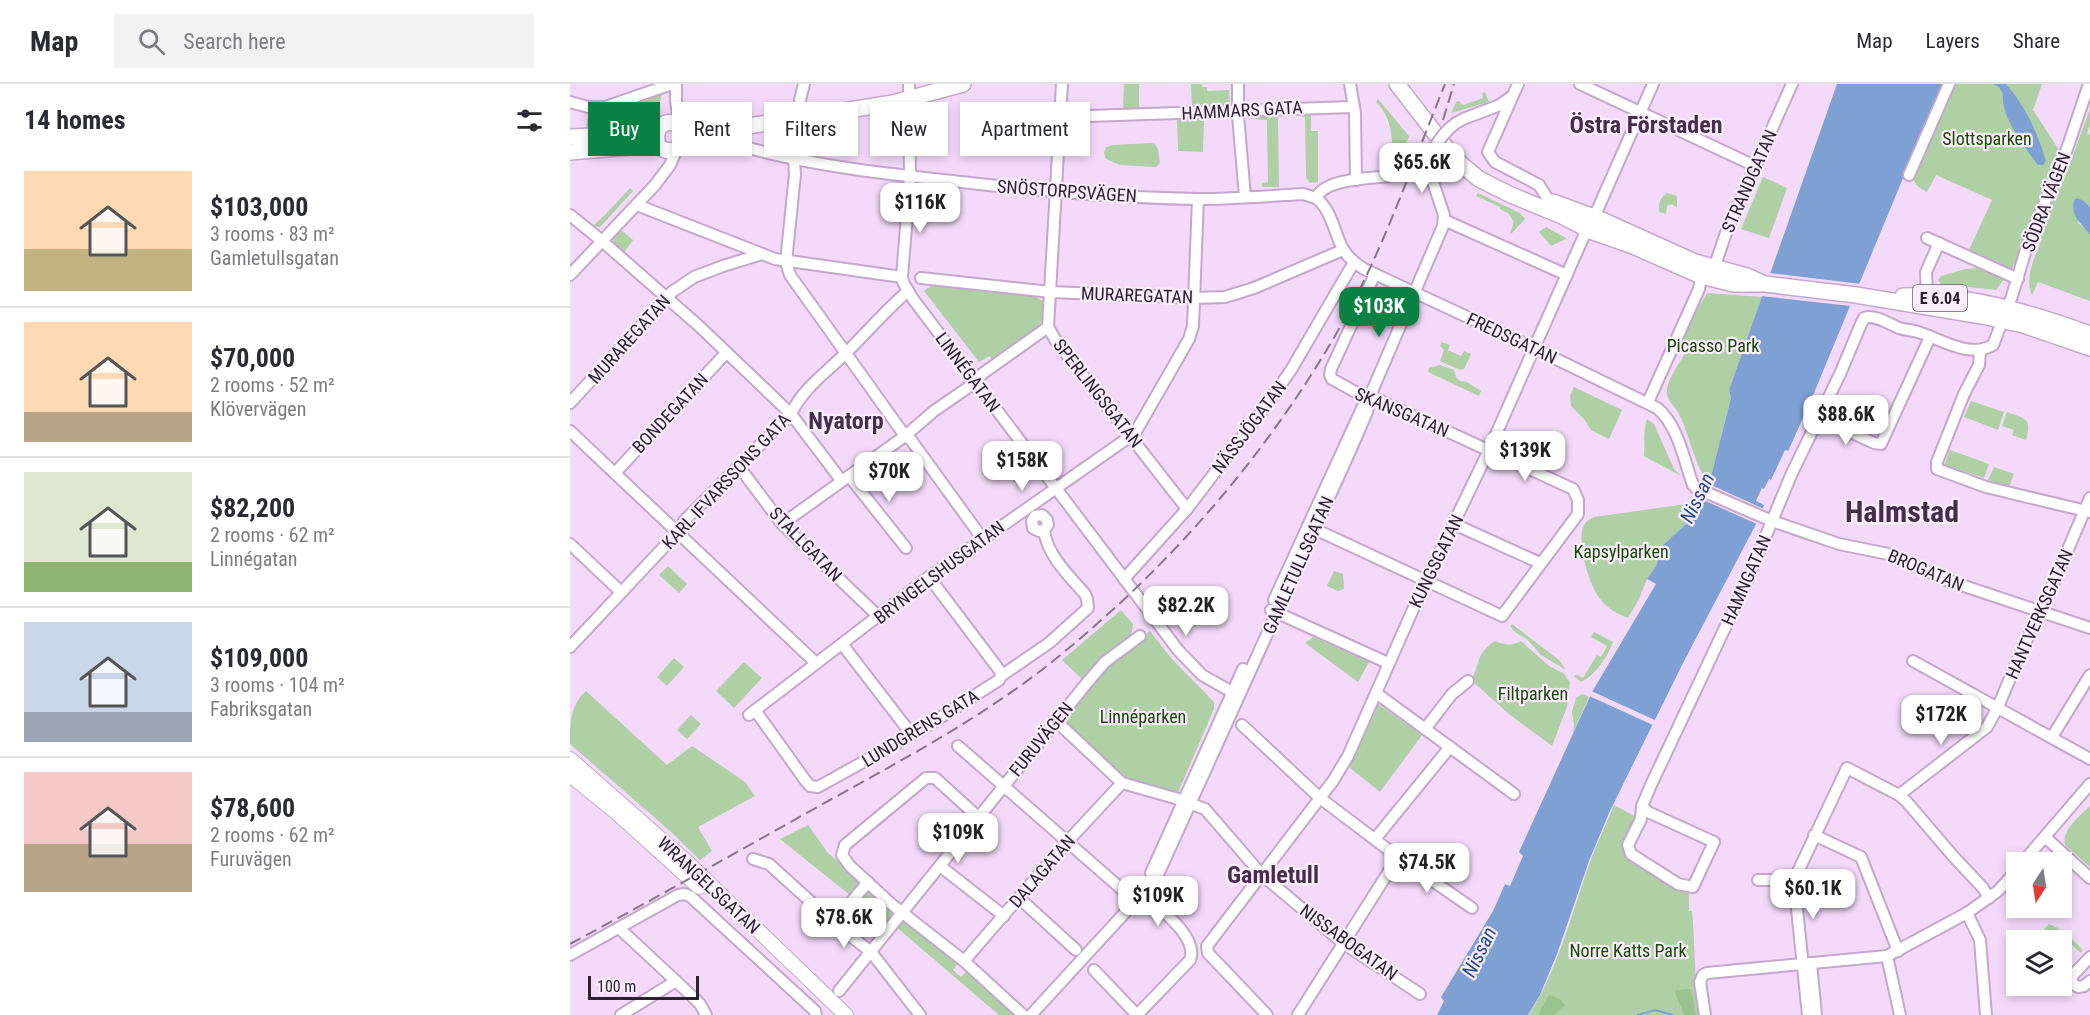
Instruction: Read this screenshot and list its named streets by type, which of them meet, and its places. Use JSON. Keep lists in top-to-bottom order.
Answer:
{
  "streets": {
    "highway": ["E 6.04"],
    "main road": ["WRANGELSGATAN"],
    "street": [
      "HAMMARS GATA",
      "STRANDGATAN",
      "SNÖSTORPSVÄGEN",
      "SÖDRA VÄGEN",
      "MURAREGATAN",
      "FREDSGATAN",
      "LINNÉGATAN",
      "SPERLINGSGATAN",
      "SKANSGATAN",
      "BONDEGATAN",
      "NÄSSJÖGATAN",
      "KARL IFVARSSONS GATA",
      "STALLGATAN",
      "KUNGSGATAN",
      "GAMLETULLSGATAN",
      "BROGATAN",
      "BRYNGELSHUSGATAN",
      "HAMNGATAN",
      "HANTVERKSGATAN",
      "LUNDGRENS GATA",
      "FURUVÄGEN",
      "DALAGATAN",
      "NISSABOGATAN"
    ]
  },
  "crossings": [
    ["STRANDGATAN", "E 6.04"],
    ["STRANDGATAN", "FREDSGATAN"],
    ["SNÖSTORPSVÄGEN", "FREDSGATAN"],
    ["SNÖSTORPSVÄGEN", "LINNÉGATAN"],
    ["SNÖSTORPSVÄGEN", "SPERLINGSGATAN"],
    ["SNÖSTORPSVÄGEN", "BRYNGELSHUSGATAN"],
    ["SÖDRA VÄGEN", "E 6.04"],
    ["MURAREGATAN", "FREDSGATAN"],
    ["MURAREGATAN", "SPERLINGSGATAN"],
    ["MURAREGATAN", "BRYNGELSHUSGATAN"],
    ["E 6.04", "KUNGSGATAN"],
    ["FREDSGATAN", "SKANSGATAN"],
    ["FREDSGATAN", "NÄSSJÖGATAN"],
    ["FREDSGATAN", "KUNGSGATAN"],
    ["FREDSGATAN", "GAMLETULLSGATAN"],
    ["FREDSGATAN", "BROGATAN"],
    ["LINNÉGATAN", "NÄSSJÖGATAN"],
    ["LINNÉGATAN", "KARL IFVARSSONS GATA"],
    ["LINNÉGATAN", "GAMLETULLSGATAN"],
    ["LINNÉGATAN", "BRYNGELSHUSGATAN"],
    ["SPERLINGSGATAN", "NÄSSJÖGATAN"],
    ["SPERLINGSGATAN", "BRYNGELSHUSGATAN"],
    ["SKANSGATAN", "KUNGSGATAN"],
    ["SKANSGATAN", "GAMLETULLSGATAN"],
    ["KARL IFVARSSONS GATA", "STALLGATAN"],
    ["STALLGATAN", "BRYNGELSHUSGATAN"],
    ["KUNGSGATAN", "NISSABOGATAN"],
    ["GAMLETULLSGATAN", "NISSABOGATAN"],
    ["BROGATAN", "HAMNGATAN"],
    ["BROGATAN", "HANTVERKSGATAN"],
    ["BRYNGELSHUSGATAN", "LUNDGRENS GATA"],
    ["FURUVÄGEN", "NISSABOGATAN"],
    ["DALAGATAN", "NISSABOGATAN"]
  ],
  "districts": [
    "Östra Förstaden",
    "Nyatorp",
    "Halmstad",
    "Gamletull"
  ],
  "water": ["Nissan"],
  "parks": [
    "Slottsparken",
    "Picasso Park",
    "Kapsylparken",
    "Filtparken",
    "Linnéparken",
    "Norre Katts Park"
  ],
  "scale_bar": "100 m",
  "north": "bottom",
  "page": {
    "header": "Map",
    "search": "Search here",
    "nav": ["Map", "Layers", "Share"],
    "heading": "14 homes",
    "chip": [
      "Buy",
      "Rent",
      "Filters",
      "New",
      "Apartment"
    ],
    "price": [
      "$65.6K",
      "$116K",
      "$103K",
      "$88.6K",
      "$139K",
      "$158K",
      "$70K",
      "$82.2K",
      "$172K",
      "$109K",
      "$74.5K",
      "$60.1K",
      "$109K",
      "$78.6K"
    ],
    "list": [
      {
        "name": "$103,000",
        "note": "3 rooms · 83 m² · Gamletullsgatan"
      },
      {
        "name": "$70,000",
        "note": "2 rooms · 52 m² · Klövervägen"
      },
      {
        "name": "$82,200",
        "note": "2 rooms · 62 m² · Linnégatan"
      },
      {
        "name": "$109,000",
        "note": "3 rooms · 104 m² · Fabriksgatan"
      },
      {
        "name": "$78,600",
        "note": "2 rooms · 62 m² · Furuvägen"
      }
    ],
    "scale": "100 m"
  }
}
